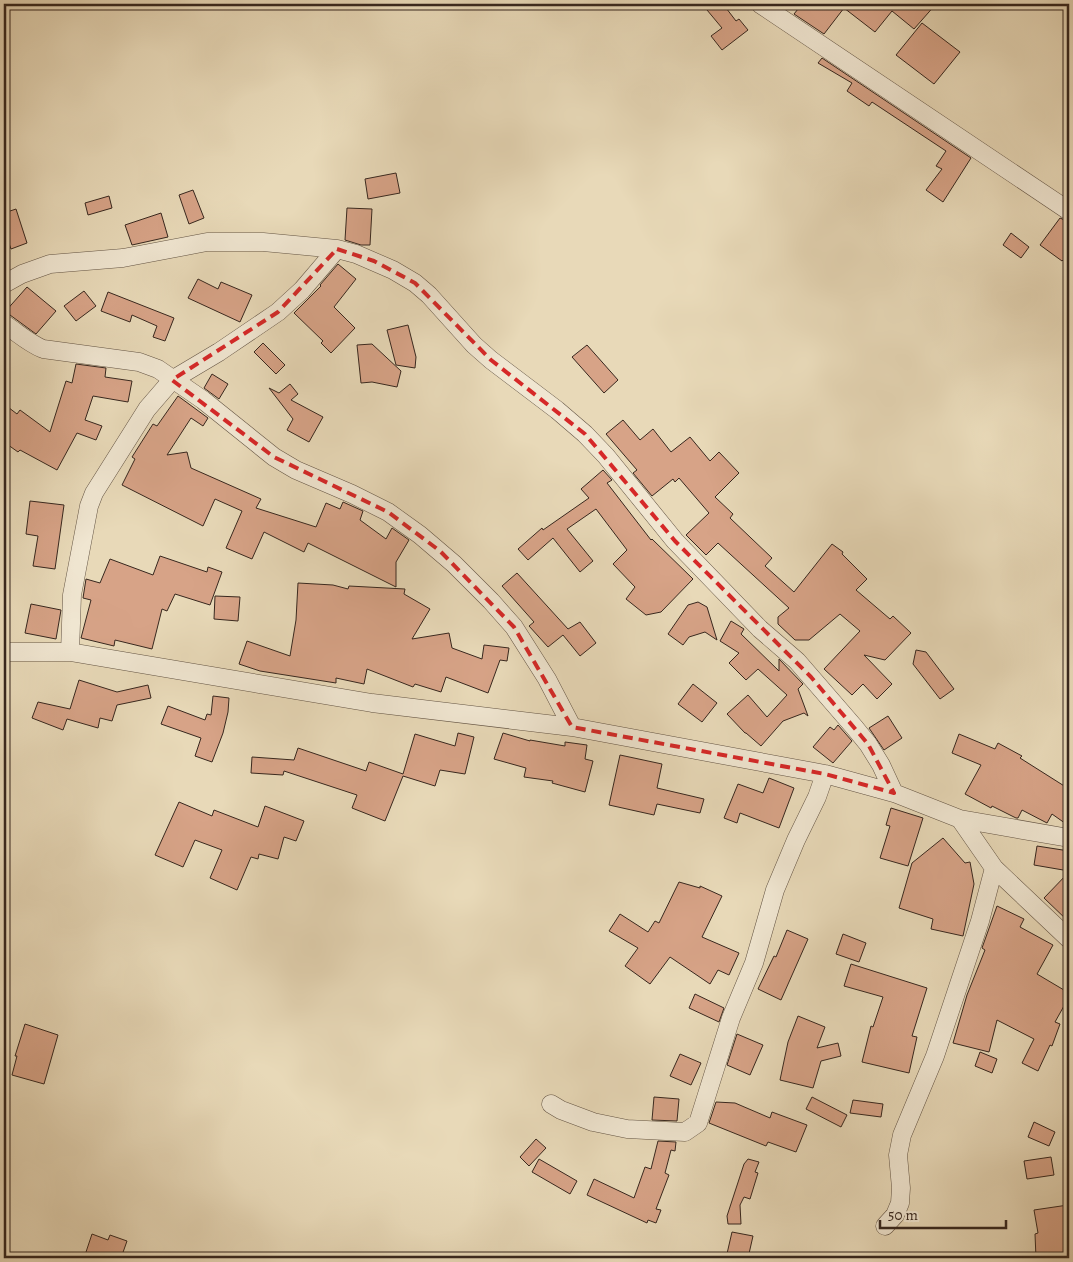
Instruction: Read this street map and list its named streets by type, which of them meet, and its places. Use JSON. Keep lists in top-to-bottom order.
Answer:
{
  "scale_bar": "50 m"
}
